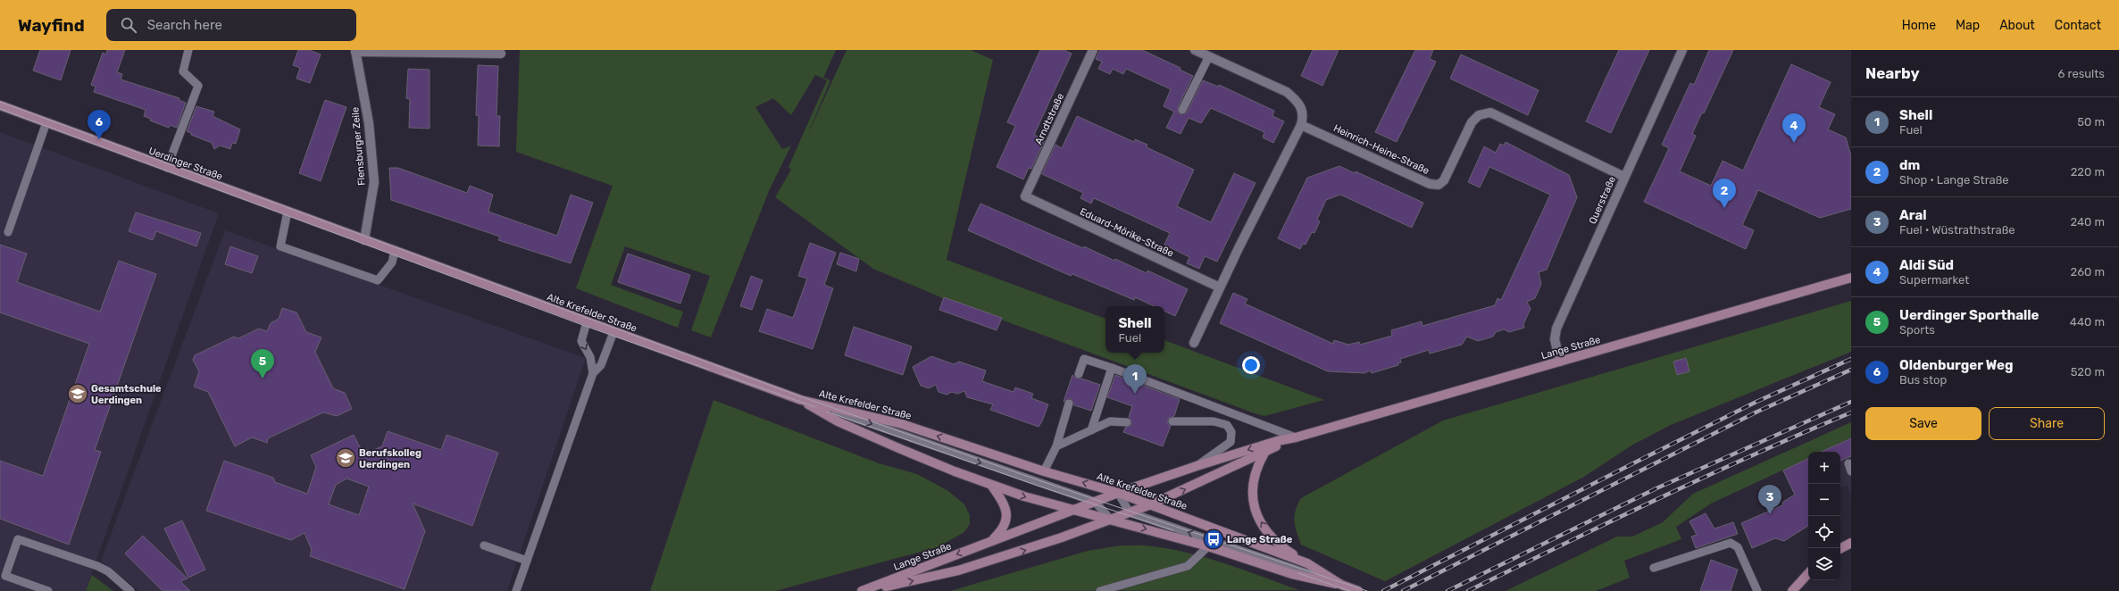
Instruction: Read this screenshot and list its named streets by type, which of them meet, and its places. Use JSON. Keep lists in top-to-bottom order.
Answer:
{
  "streets": {
    "street": [
      "Arndtstraße",
      "Flensburger Zeile",
      "Heinrich-Heine-Straße",
      "Uerdinger Straße",
      "Querstraße",
      "Eduard-Mörike-Straße",
      "Alte Krefelder Straße",
      "Lange Straße"
    ]
  },
  "crossings": [
    ["Arndtstraße", "Eduard-Mörike-Straße"],
    ["Flensburger Zeile", "Uerdinger Straße"],
    ["Flensburger Zeile", "Alte Krefelder Straße"],
    ["Heinrich-Heine-Straße", "Querstraße"],
    ["Uerdinger Straße", "Alte Krefelder Straße"],
    ["Querstraße", "Lange Straße"],
    ["Alte Krefelder Straße", "Lange Straße"]
  ],
  "places": {
    "school or university": ["Gesamtschule Uerdingen", "Berufskolleg Uerdingen"],
    "bus stop": ["Lange Straße"]
  },
  "page": {
    "header": "Wayfind",
    "search": "Search here",
    "nav": [
      "Home",
      "Map",
      "About",
      "Contact"
    ],
    "heading": ["Nearby", "6 results"],
    "list": [
      {
        "mark": "1",
        "name": "Shell",
        "note": "Fuel",
        "value": "50 m"
      },
      {
        "mark": "2",
        "name": "dm",
        "note": "Shop · Lange Straße",
        "value": "220 m"
      },
      {
        "mark": "3",
        "name": "Aral",
        "note": "Fuel · Wüstrathstraße",
        "value": "240 m"
      },
      {
        "mark": "4",
        "name": "Aldi Süd",
        "note": "Supermarket",
        "value": "260 m"
      },
      {
        "mark": "5",
        "name": "Uerdinger Sporthalle",
        "note": "Sports",
        "value": "440 m"
      },
      {
        "mark": "6",
        "name": "Oldenburger Weg",
        "note": "Bus stop",
        "value": "520 m"
      }
    ],
    "pins": [
      "6",
      "4",
      "2",
      "5",
      "1",
      "3"
    ],
    "popup": ["Shell", "Fuel"],
    "buttons": ["Save", "Share"],
    "map_buttons": ["+", "−"]
  }
}
